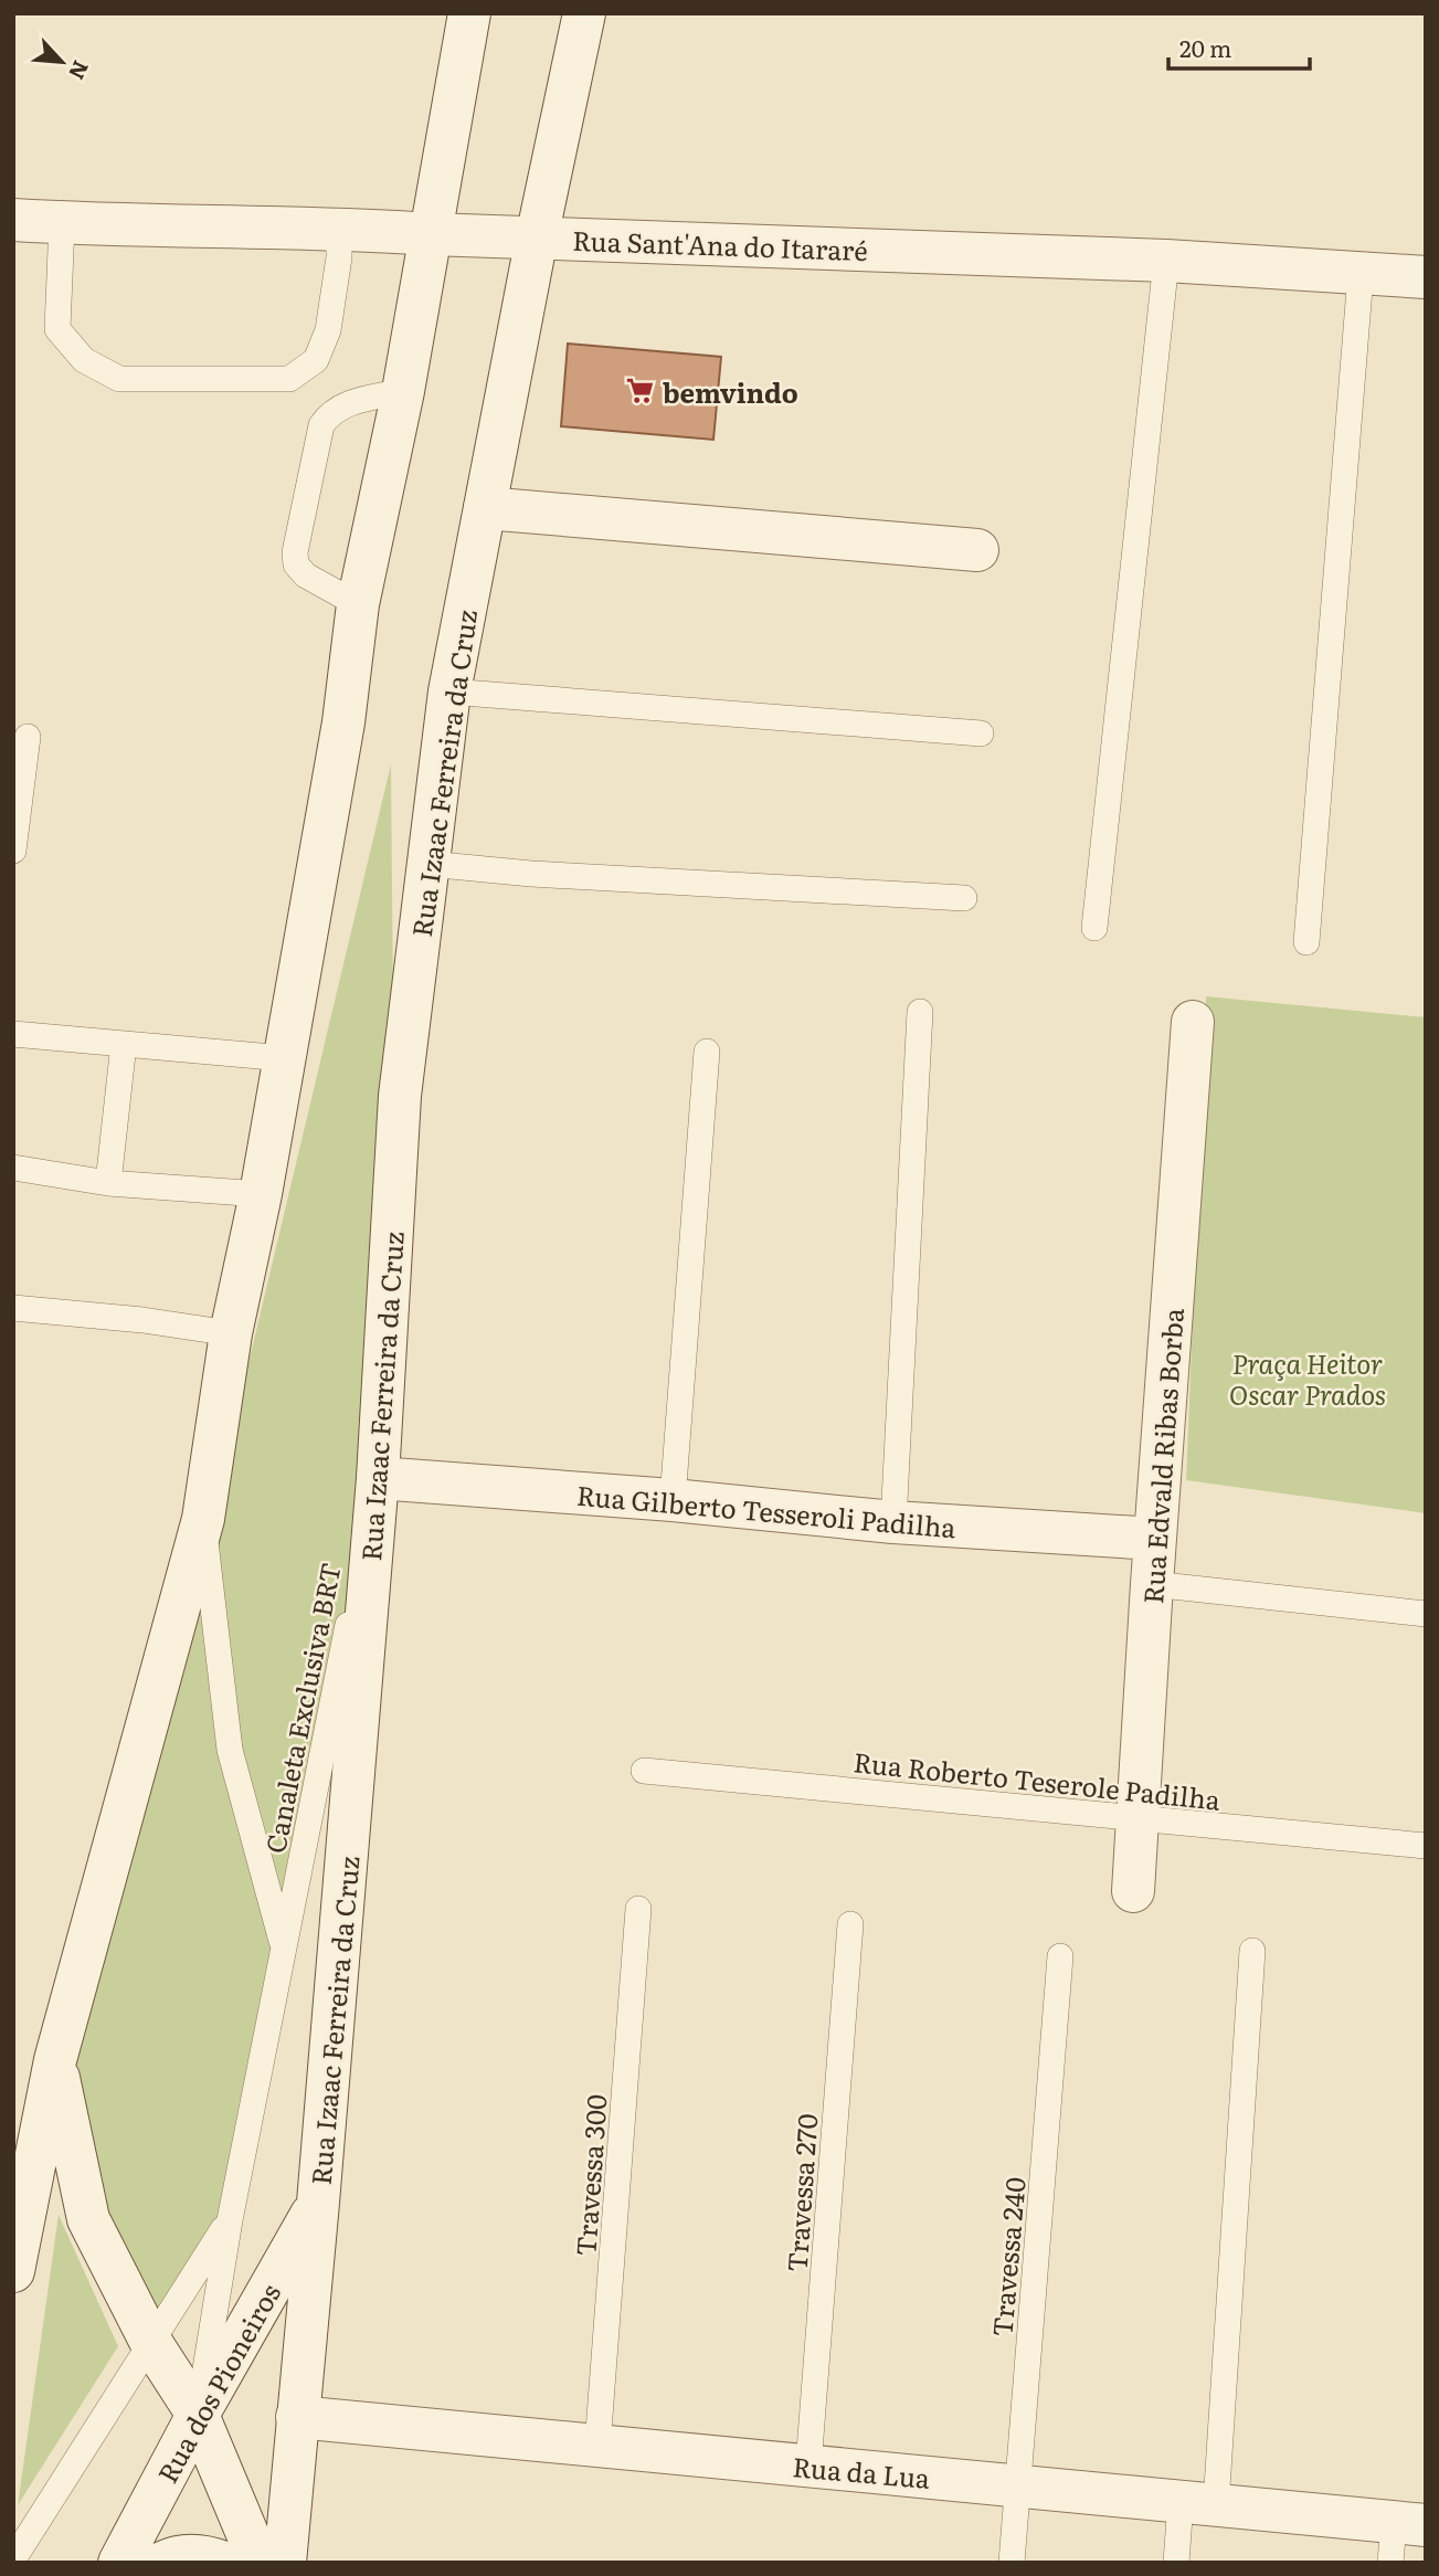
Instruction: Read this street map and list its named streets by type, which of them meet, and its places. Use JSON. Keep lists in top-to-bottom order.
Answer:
{
  "streets": {
    "main road": [
      "Rua Sant'Ana do Itararé",
      "Rua Izaac Ferreira da Cruz",
      "Rua Edvald Ribas Borba",
      "Rua Gilberto Tesseroli Padilha",
      "Rua dos Pioneiros",
      "Rua da Lua"
    ],
    "lane": [
      "Canaleta Exclusiva BRT",
      "Rua Roberto Teserole Padilha",
      "Travessa 300",
      "Travessa 270",
      "Travessa 240"
    ]
  },
  "crossings": [
    ["Rua Sant'Ana do Itararé", "Rua Izaac Ferreira da Cruz"],
    ["Rua Izaac Ferreira da Cruz", "Rua Gilberto Tesseroli Padilha"],
    ["Rua Izaac Ferreira da Cruz", "Canaleta Exclusiva BRT"],
    ["Rua Izaac Ferreira da Cruz", "Rua dos Pioneiros"],
    ["Rua Izaac Ferreira da Cruz", "Rua da Lua"],
    ["Rua Edvald Ribas Borba", "Rua Gilberto Tesseroli Padilha"],
    ["Rua Edvald Ribas Borba", "Rua Roberto Teserole Padilha"],
    ["Rua Gilberto Tesseroli Padilha", "Canaleta Exclusiva BRT"],
    ["Canaleta Exclusiva BRT", "Rua dos Pioneiros"],
    ["Travessa 300", "Rua da Lua"],
    ["Travessa 270", "Rua da Lua"],
    ["Travessa 240", "Rua da Lua"]
  ],
  "parks": ["Praça Heitor Oscar Prados"],
  "places": {
    "supermarket": ["bemvindo"]
  },
  "scale_bar": "20 m",
  "north": "bottom right"
}
